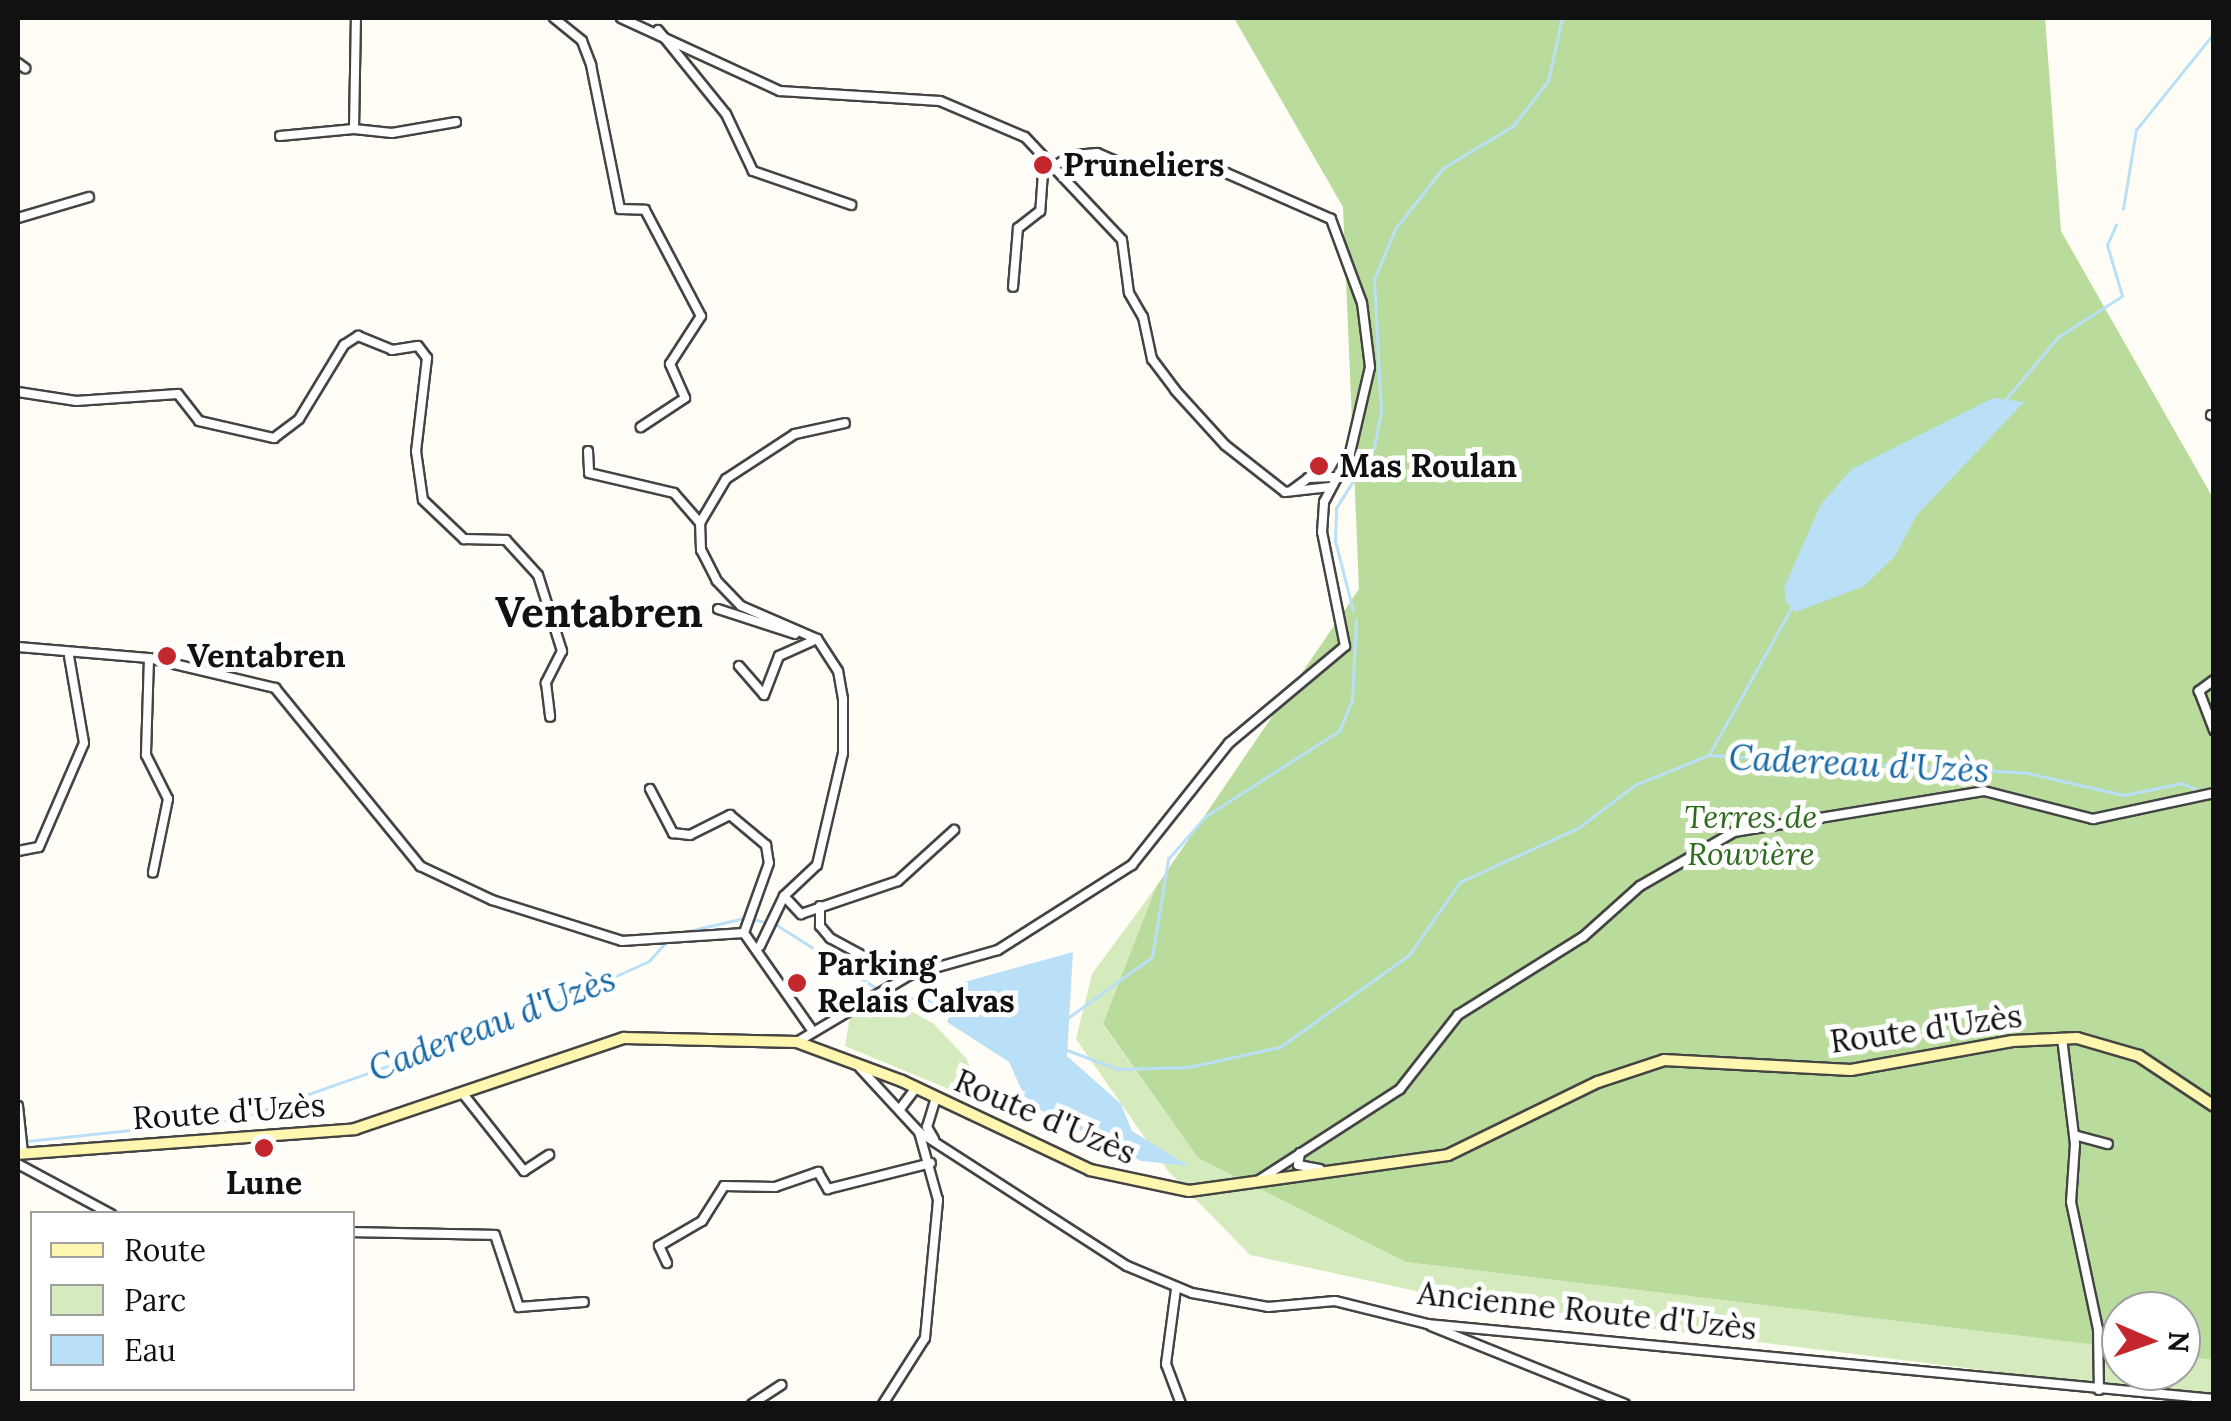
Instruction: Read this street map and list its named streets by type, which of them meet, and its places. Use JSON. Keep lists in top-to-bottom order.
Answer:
{
  "streets": {
    "main road": ["Route d'Uzès"],
    "street": ["Ancienne Route d'Uzès"]
  },
  "crossings": [
    ["Route d'Uzès", "Ancienne Route d'Uzès"]
  ],
  "districts": ["Ventabren"],
  "water": ["Cadereau d'Uzès"],
  "parks": ["Terres de Rouvière"],
  "places": [
    "Pruneliers",
    "Mas Roulan",
    "Ventabren",
    "Parking Relais Calvas",
    "Lune"
  ],
  "legend": ["Route", "Parc", "Eau"],
  "north": "right"
}
